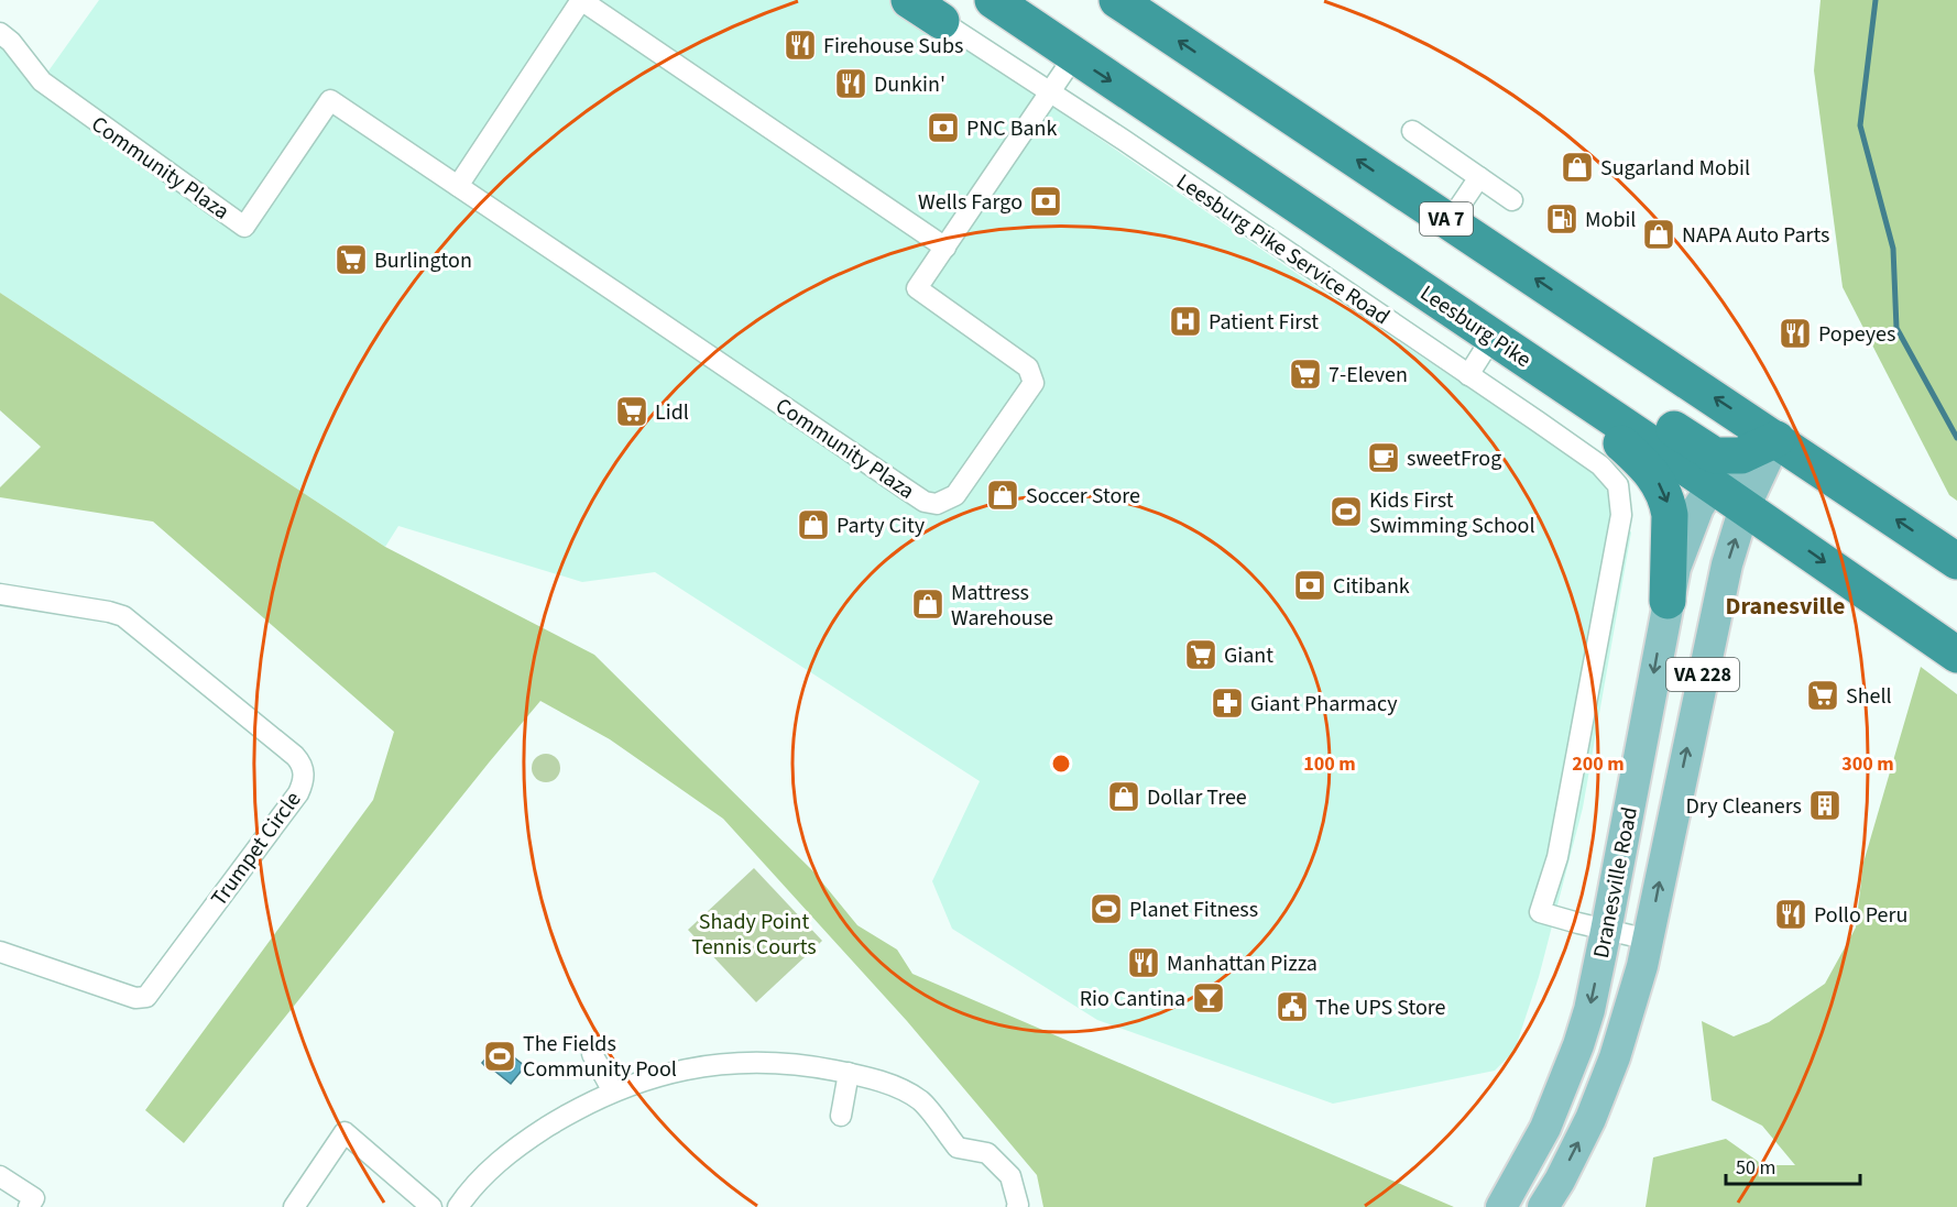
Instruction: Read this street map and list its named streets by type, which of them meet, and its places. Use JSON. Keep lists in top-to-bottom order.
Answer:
{
  "streets": {
    "highway": ["VA 7", "Leesburg Pike"],
    "main road": ["VA 228", "Dranesville Road"],
    "street": ["Community Plaza", "Leesburg Pike Service Road", "Trumpet Circle"]
  },
  "crossings": [
    ["Community Plaza", "Leesburg Pike Service Road"],
    ["Community Plaza", "Leesburg Pike"],
    ["VA 7", "Dranesville Road"],
    ["Leesburg Pike Service Road", "Dranesville Road"],
    ["Leesburg Pike", "Dranesville Road"]
  ],
  "districts": ["Dranesville"],
  "parks": ["Shady Point Tennis Courts"],
  "places": {
    "restaurant": [
      "Firehouse Subs",
      "Dunkin'",
      "Popeyes",
      "Pollo Peru",
      "Manhattan Pizza"
    ],
    "bank": ["PNC Bank", "Wells Fargo", "Citibank"],
    "shop": [
      "Sugarland Mobil",
      "NAPA Auto Parts",
      "Soccer Store",
      "Party City",
      "Mattress Warehouse",
      "Dollar Tree"
    ],
    "fuel station": ["Mobil"],
    "supermarket": [
      "Burlington",
      "7-Eleven",
      "Lidl",
      "Giant",
      "Shell"
    ],
    "hospital": ["Patient First"],
    "cafe": ["sweetFrog"],
    "sports": ["Kids First Swimming School", "Planet Fitness", "The Fields Community Pool"],
    "pharmacy": ["Giant Pharmacy"],
    "building": ["Dry Cleaners"],
    "bar": ["Rio Cantina"],
    "public building": ["The UPS Store"]
  },
  "scale_bar": "50 m",
  "rings": ["100 m", "200 m", "300 m"]
}
